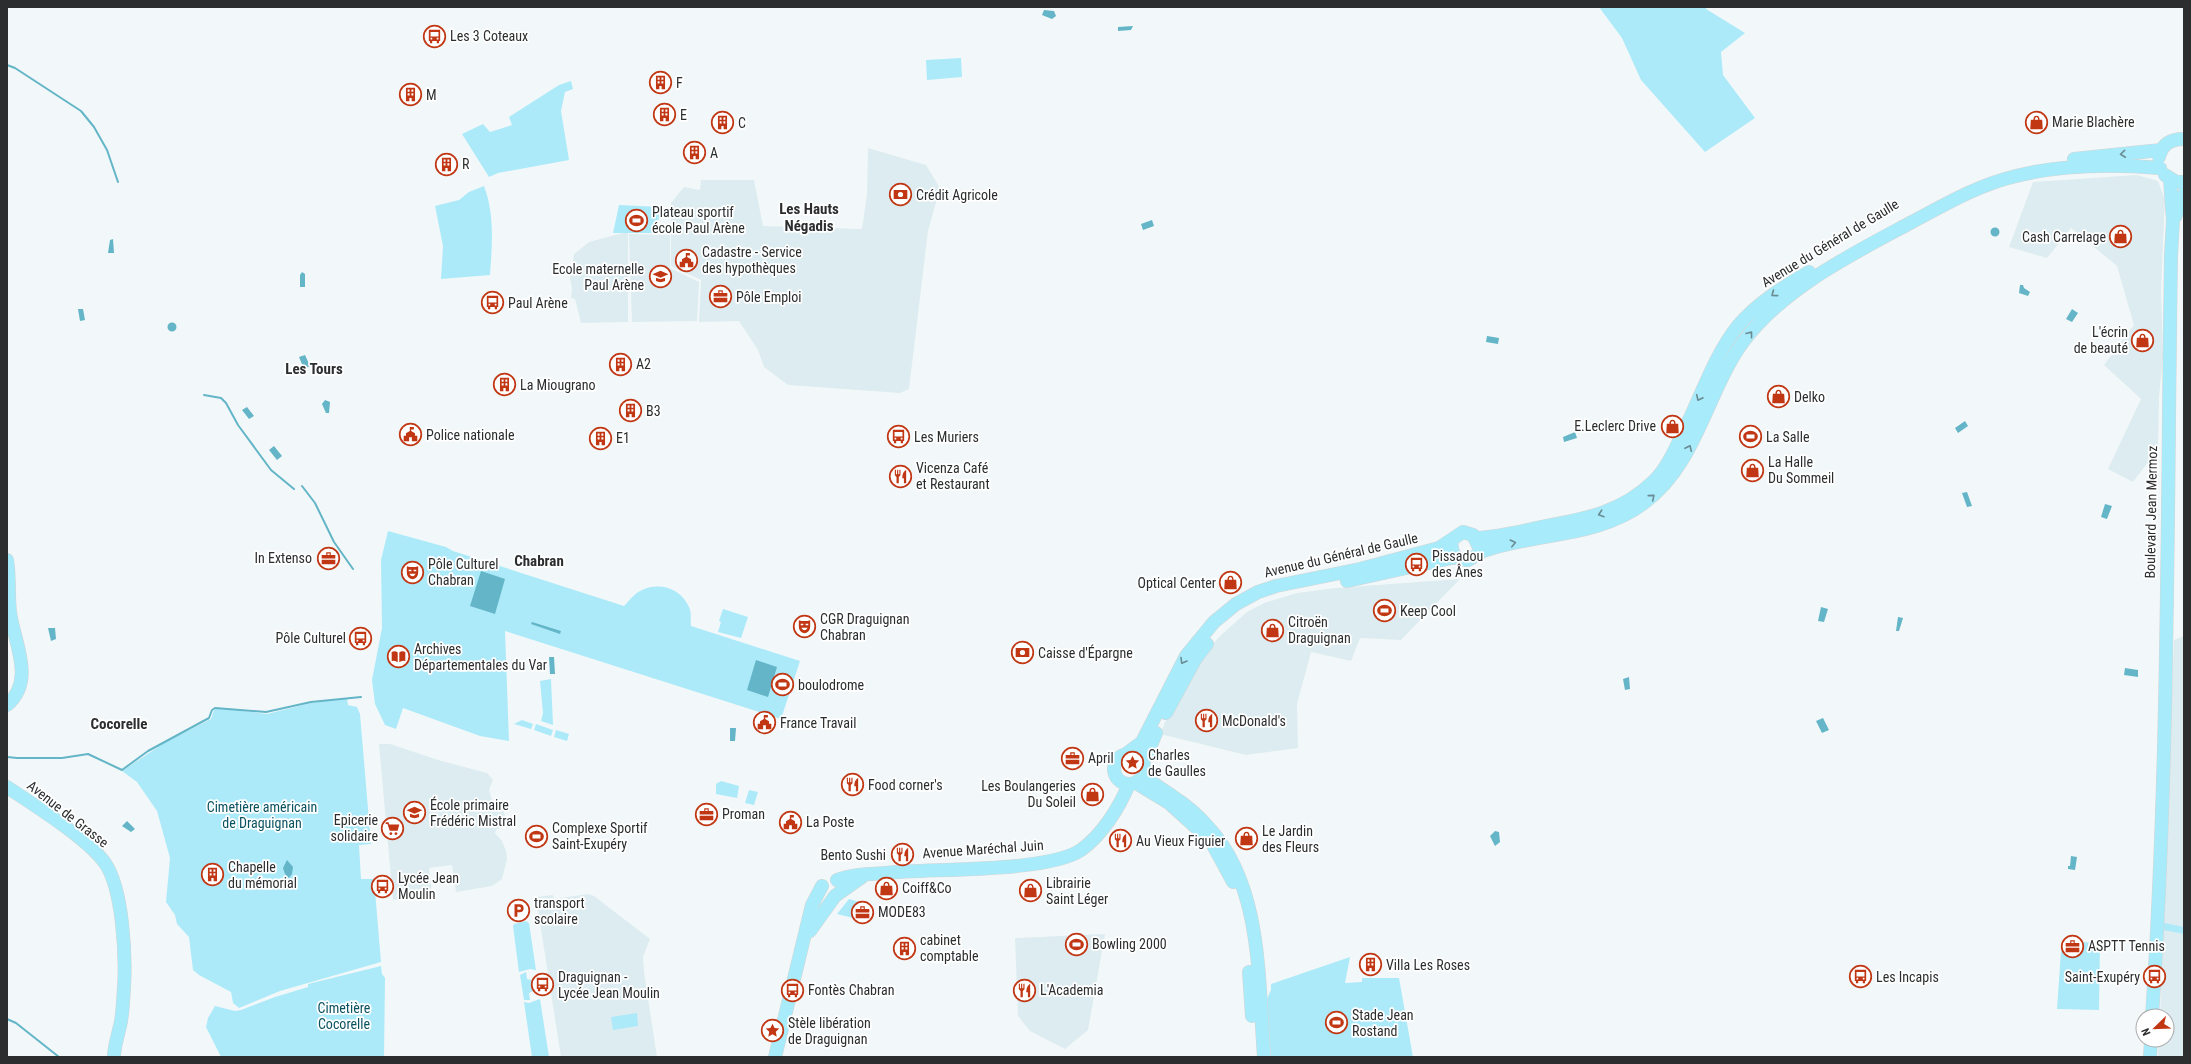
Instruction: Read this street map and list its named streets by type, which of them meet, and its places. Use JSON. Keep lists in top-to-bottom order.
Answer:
{
  "streets": {
    "main road": [
      "Avenue du Général de Gaulle",
      "Boulevard Jean Mermoz",
      "Avenue de Grasse",
      "Avenue Maréchal Juin"
    ]
  },
  "crossings": [
    ["Avenue du Général de Gaulle", "Avenue Maréchal Juin"]
  ],
  "districts": [
    "Les Hauts Négadis",
    "Les Tours",
    "Chabran",
    "Cocorelle"
  ],
  "parks": ["Cimetière américain de Draguignan", "Cimetière Cocorelle"],
  "places": {
    "bus stop": [
      "Les 3 Coteaux",
      "Paul Arène",
      "Les Muriers",
      "Pissadou des Ânes",
      "Pôle Culturel",
      "Lycée Jean Moulin",
      "Les Incapis",
      "Saint-Exupéry",
      "Draguignan - Lycée Jean Moulin",
      "Fontès Chabran"
    ],
    "building": [
      "F",
      "M",
      "E",
      "C",
      "A",
      "R",
      "A2",
      "La Miougrano",
      "B3",
      "E1",
      "Chapelle du mémorial",
      "cabinet comptable",
      "Villa Les Roses"
    ],
    "shop": [
      "Marie Blachère",
      "Cash Carrelage",
      "L'écrin de beauté",
      "Delko",
      "E.Leclerc Drive",
      "La Halle Du Sommeil",
      "Optical Center",
      "Citroën Draguignan",
      "Les Boulangeries Du Soleil",
      "Le Jardin des Fleurs",
      "Coiff&Co",
      "Librairie Saint Léger"
    ],
    "bank": ["Crédit Agricole", "Caisse d'Épargne"],
    "sports": [
      "Plateau sportif école Paul Arène",
      "La Salle",
      "Keep Cool",
      "boulodrome",
      "Complexe Sportif Saint-Exupéry",
      "Bowling 2000",
      "Stade Jean Rostand"
    ],
    "public building": [
      "Cadastre - Service des hypothèques",
      "Police nationale",
      "France Travail",
      "La Poste"
    ],
    "school or university": ["Ecole maternelle Paul Arène", "École primaire Frédéric Mistral"],
    "office": [
      "Pôle Emploi",
      "In Extenso",
      "April",
      "Proman",
      "MODE83",
      "ASPTT Tennis"
    ],
    "restaurant": [
      "Vicenza Café et Restaurant",
      "McDonald's",
      "Food corner's",
      "Au Vieux Figuier",
      "Bento Sushi",
      "L'Academia"
    ],
    "theatre": ["Pôle Culturel Chabran", "CGR Draguignan Chabran"],
    "library": ["Archives Départementales du Var"],
    "place": ["Charles de Gaulles", "Stèle libération de Draguignan"],
    "supermarket": ["Epicerie solidaire"],
    "parking": ["transport scolaire"]
  },
  "north": "bottom left"
}
